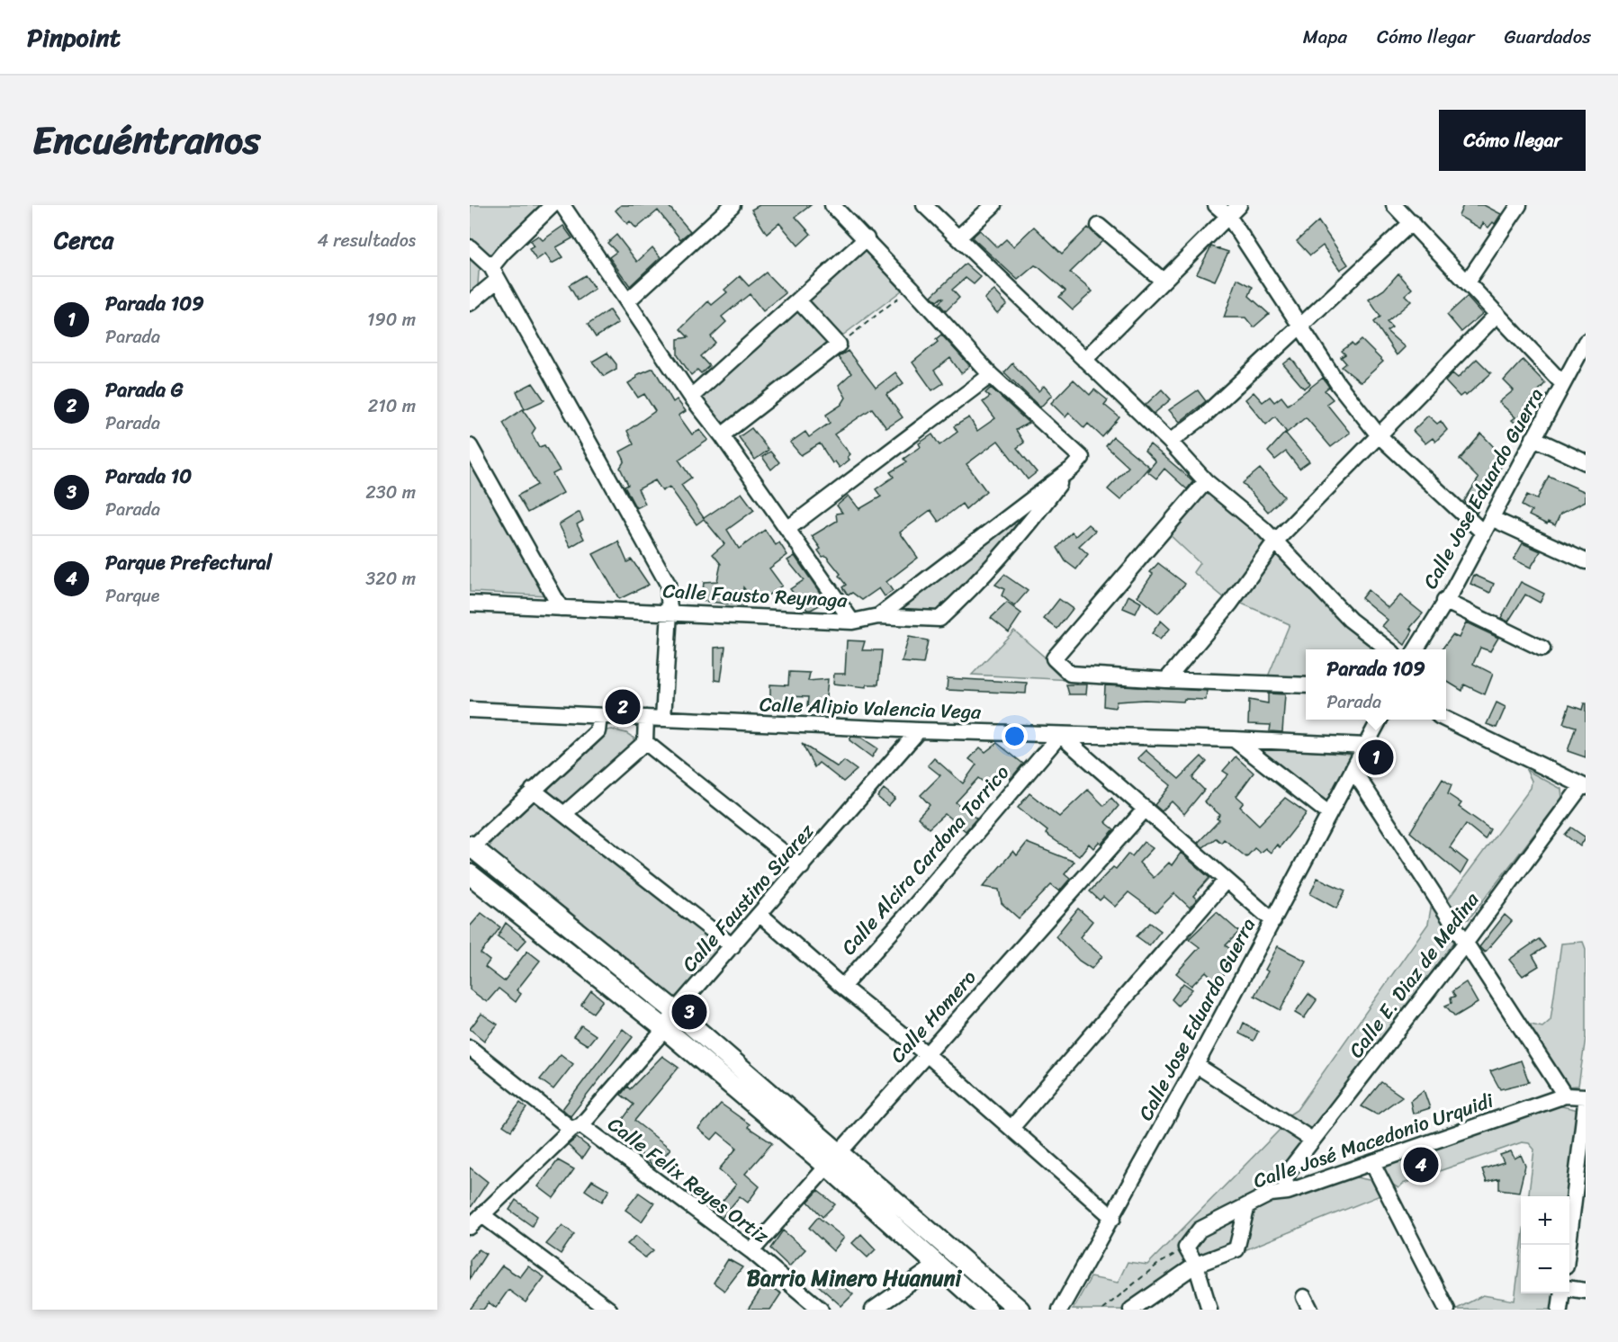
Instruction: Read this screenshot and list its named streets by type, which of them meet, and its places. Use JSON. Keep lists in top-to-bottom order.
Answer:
{
  "streets": {
    "street": [
      "Calle Jose Eduardo Guerra",
      "Calle Fausto Reynaga",
      "Calle Alipio Valencia Vega",
      "Calle Alcira Cardona Torrico",
      "Calle Faustino Suarez",
      "Calle E. Diaz de Medina",
      "Calle Homero",
      "Calle José Macedonio Urquidi",
      "Calle Felix Reyes Ortiz"
    ]
  },
  "crossings": [
    ["Calle Jose Eduardo Guerra", "Calle Alipio Valencia Vega"],
    ["Calle Alipio Valencia Vega", "Calle Alcira Cardona Torrico"],
    ["Calle Alipio Valencia Vega", "Calle Faustino Suarez"],
    ["Calle Faustino Suarez", "Calle Felix Reyes Ortiz"],
    ["Calle E. Diaz de Medina", "Calle José Macedonio Urquidi"],
    ["Calle Homero", "Calle Felix Reyes Ortiz"]
  ],
  "districts": ["Barrio Minero Huanuni"],
  "page": {
    "header": "Pinpoint",
    "nav": ["Mapa", "Cómo llegar", "Guardados"],
    "title": "Encuéntranos",
    "buttons": "Cómo llegar",
    "heading": ["Cerca", "4 resultados"],
    "list": [
      {
        "mark": "1",
        "name": "Parada 109",
        "note": "Parada",
        "value": "190 m"
      },
      {
        "mark": "2",
        "name": "Parada G",
        "note": "Parada",
        "value": "210 m"
      },
      {
        "mark": "3",
        "name": "Parada 10",
        "note": "Parada",
        "value": "230 m"
      },
      {
        "mark": "4",
        "name": "Parque Prefectural",
        "note": "Parque",
        "value": "320 m"
      }
    ],
    "popup": ["Parada 109", "Parada"],
    "pins": [
      "2",
      "1",
      "3",
      "4"
    ],
    "map_buttons": ["+", "−"]
  }
}
